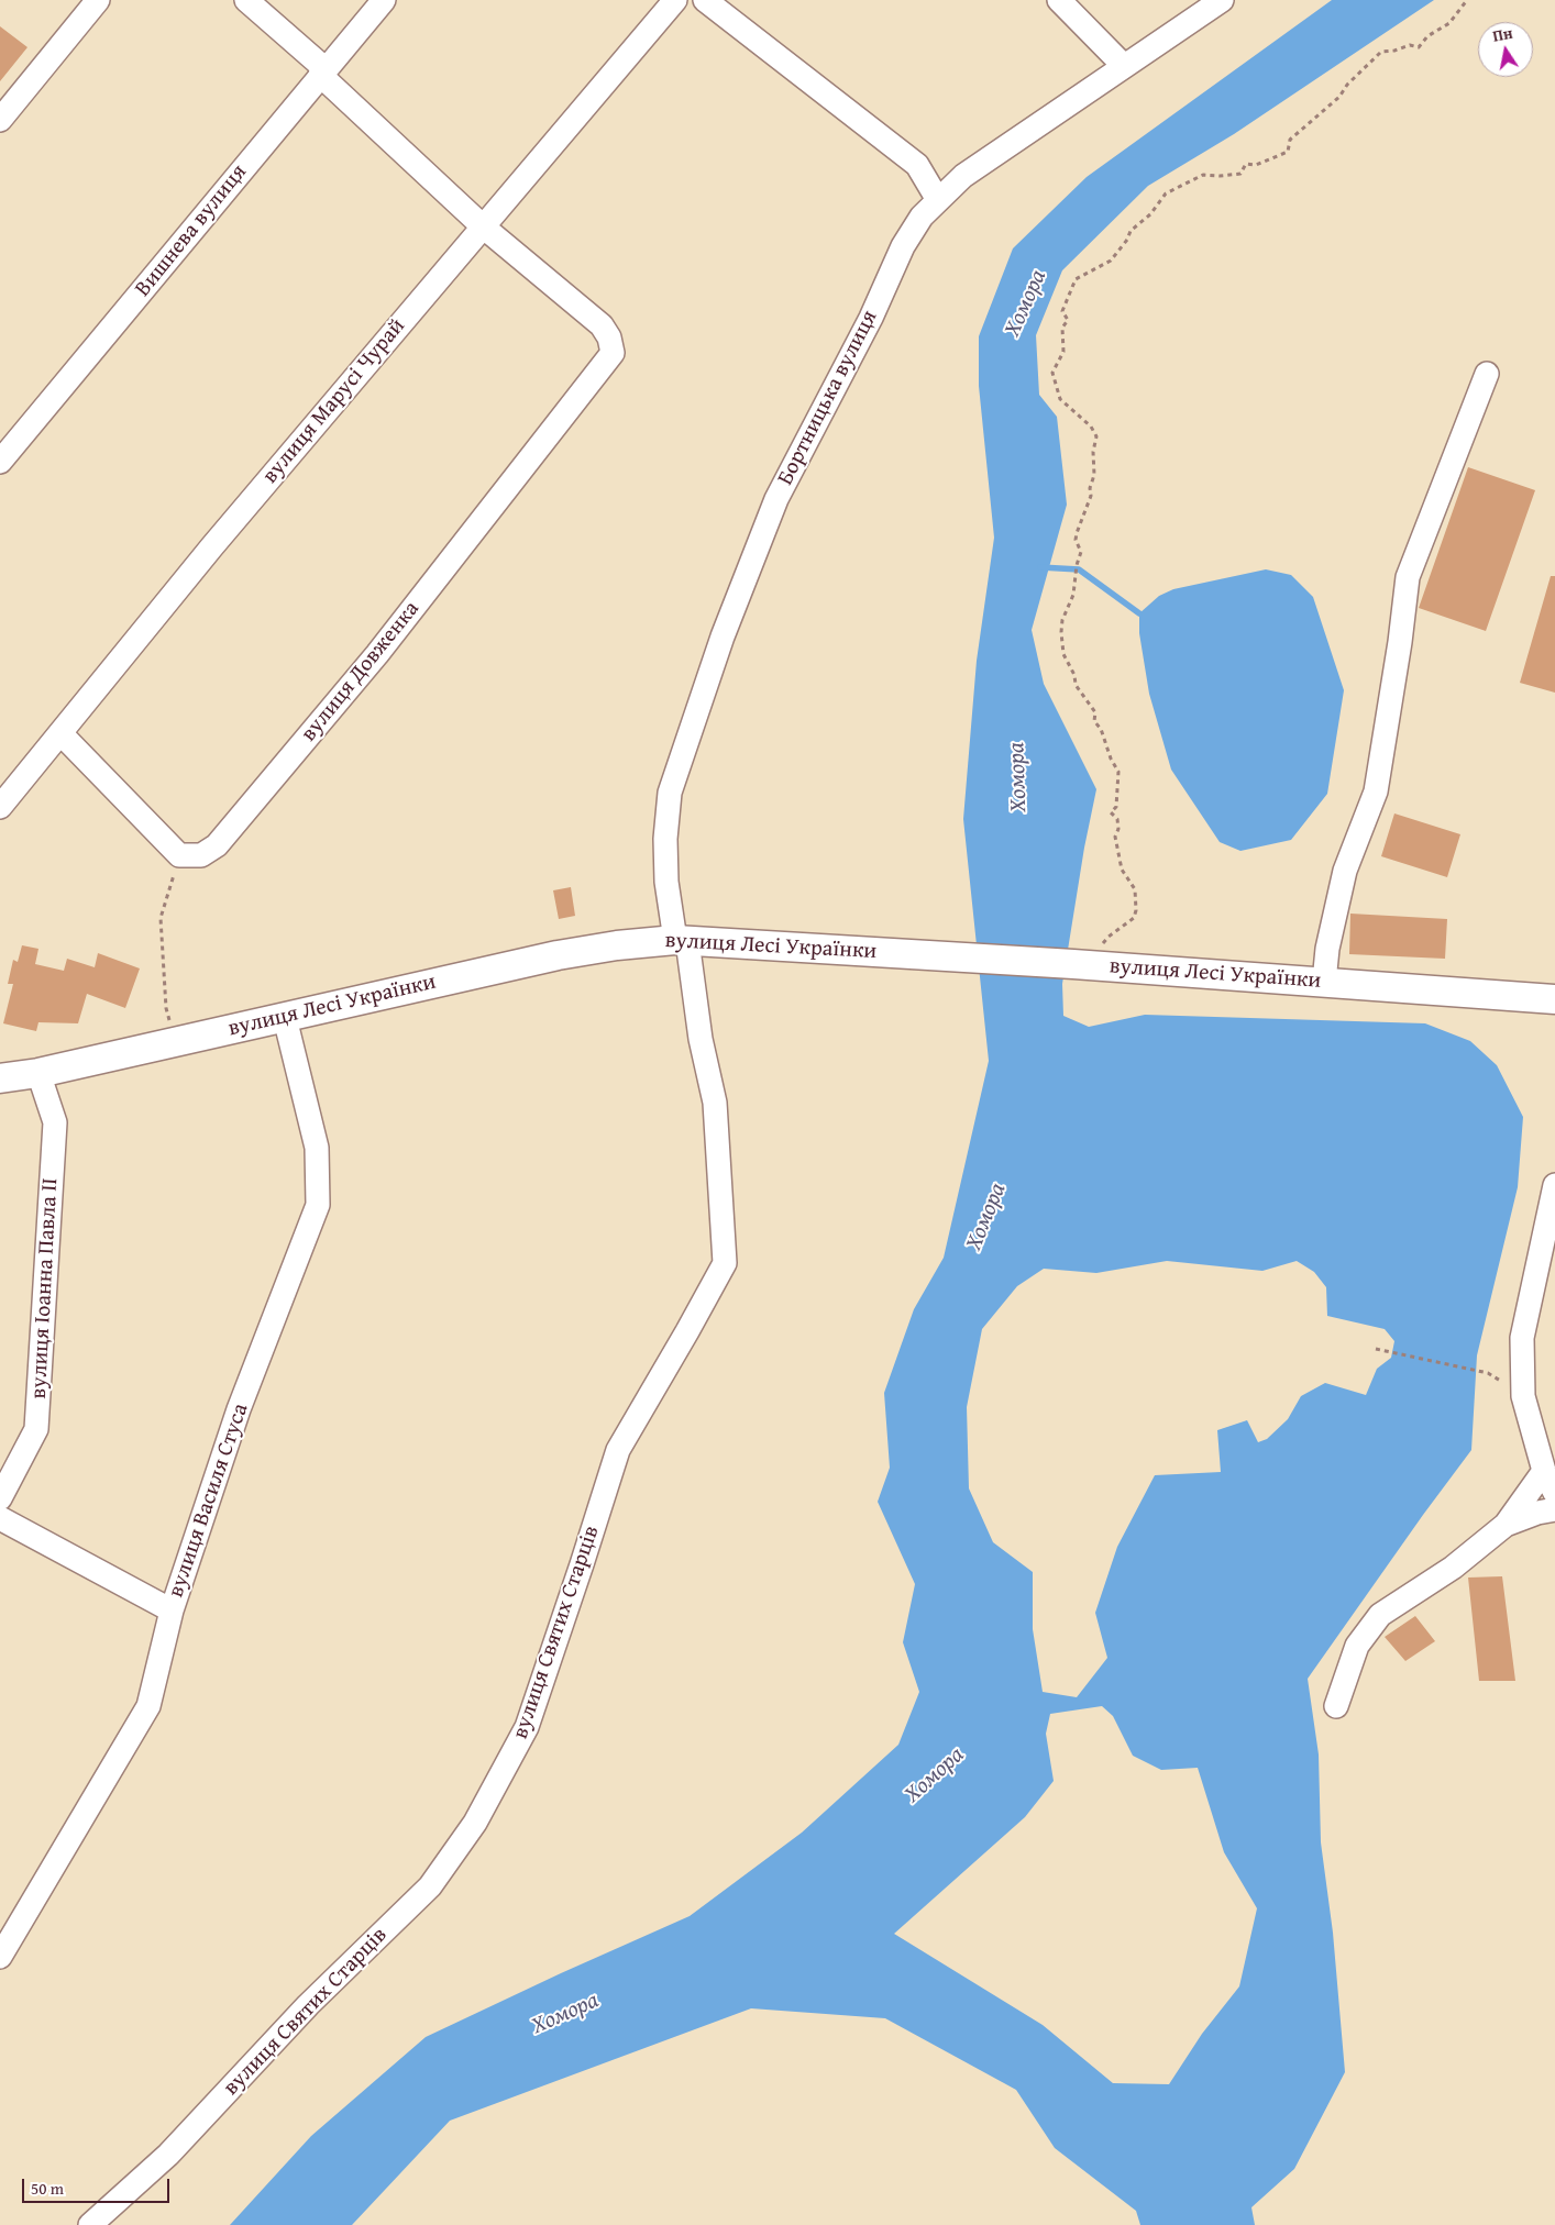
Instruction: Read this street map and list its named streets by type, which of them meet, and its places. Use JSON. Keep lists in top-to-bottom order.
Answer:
{
  "streets": {
    "main road": ["вулиця Лесі Українки"],
    "street": [
      "Вишнева вулиця",
      "Бортницька вулиця",
      "вулиця Марусі Чурай",
      "вулиця Довженка",
      "вулиця Іоанна Павла II",
      "вулиця Василя Стуса",
      "вулиця Святих Старців"
    ]
  },
  "crossings": [
    ["Бортницька вулиця", "вулиця Лесі Українки"],
    ["Бортницька вулиця", "вулиця Святих Старців"],
    ["вулиця Марусі Чурай", "вулиця Довженка"],
    ["вулиця Лесі Українки", "вулиця Іоанна Павла II"],
    ["вулиця Лесі Українки", "вулиця Василя Стуса"],
    ["вулиця Лесі Українки", "вулиця Святих Старців"]
  ],
  "water": ["Хомора"],
  "scale_bar": "50 m",
  "north": "top"
}
